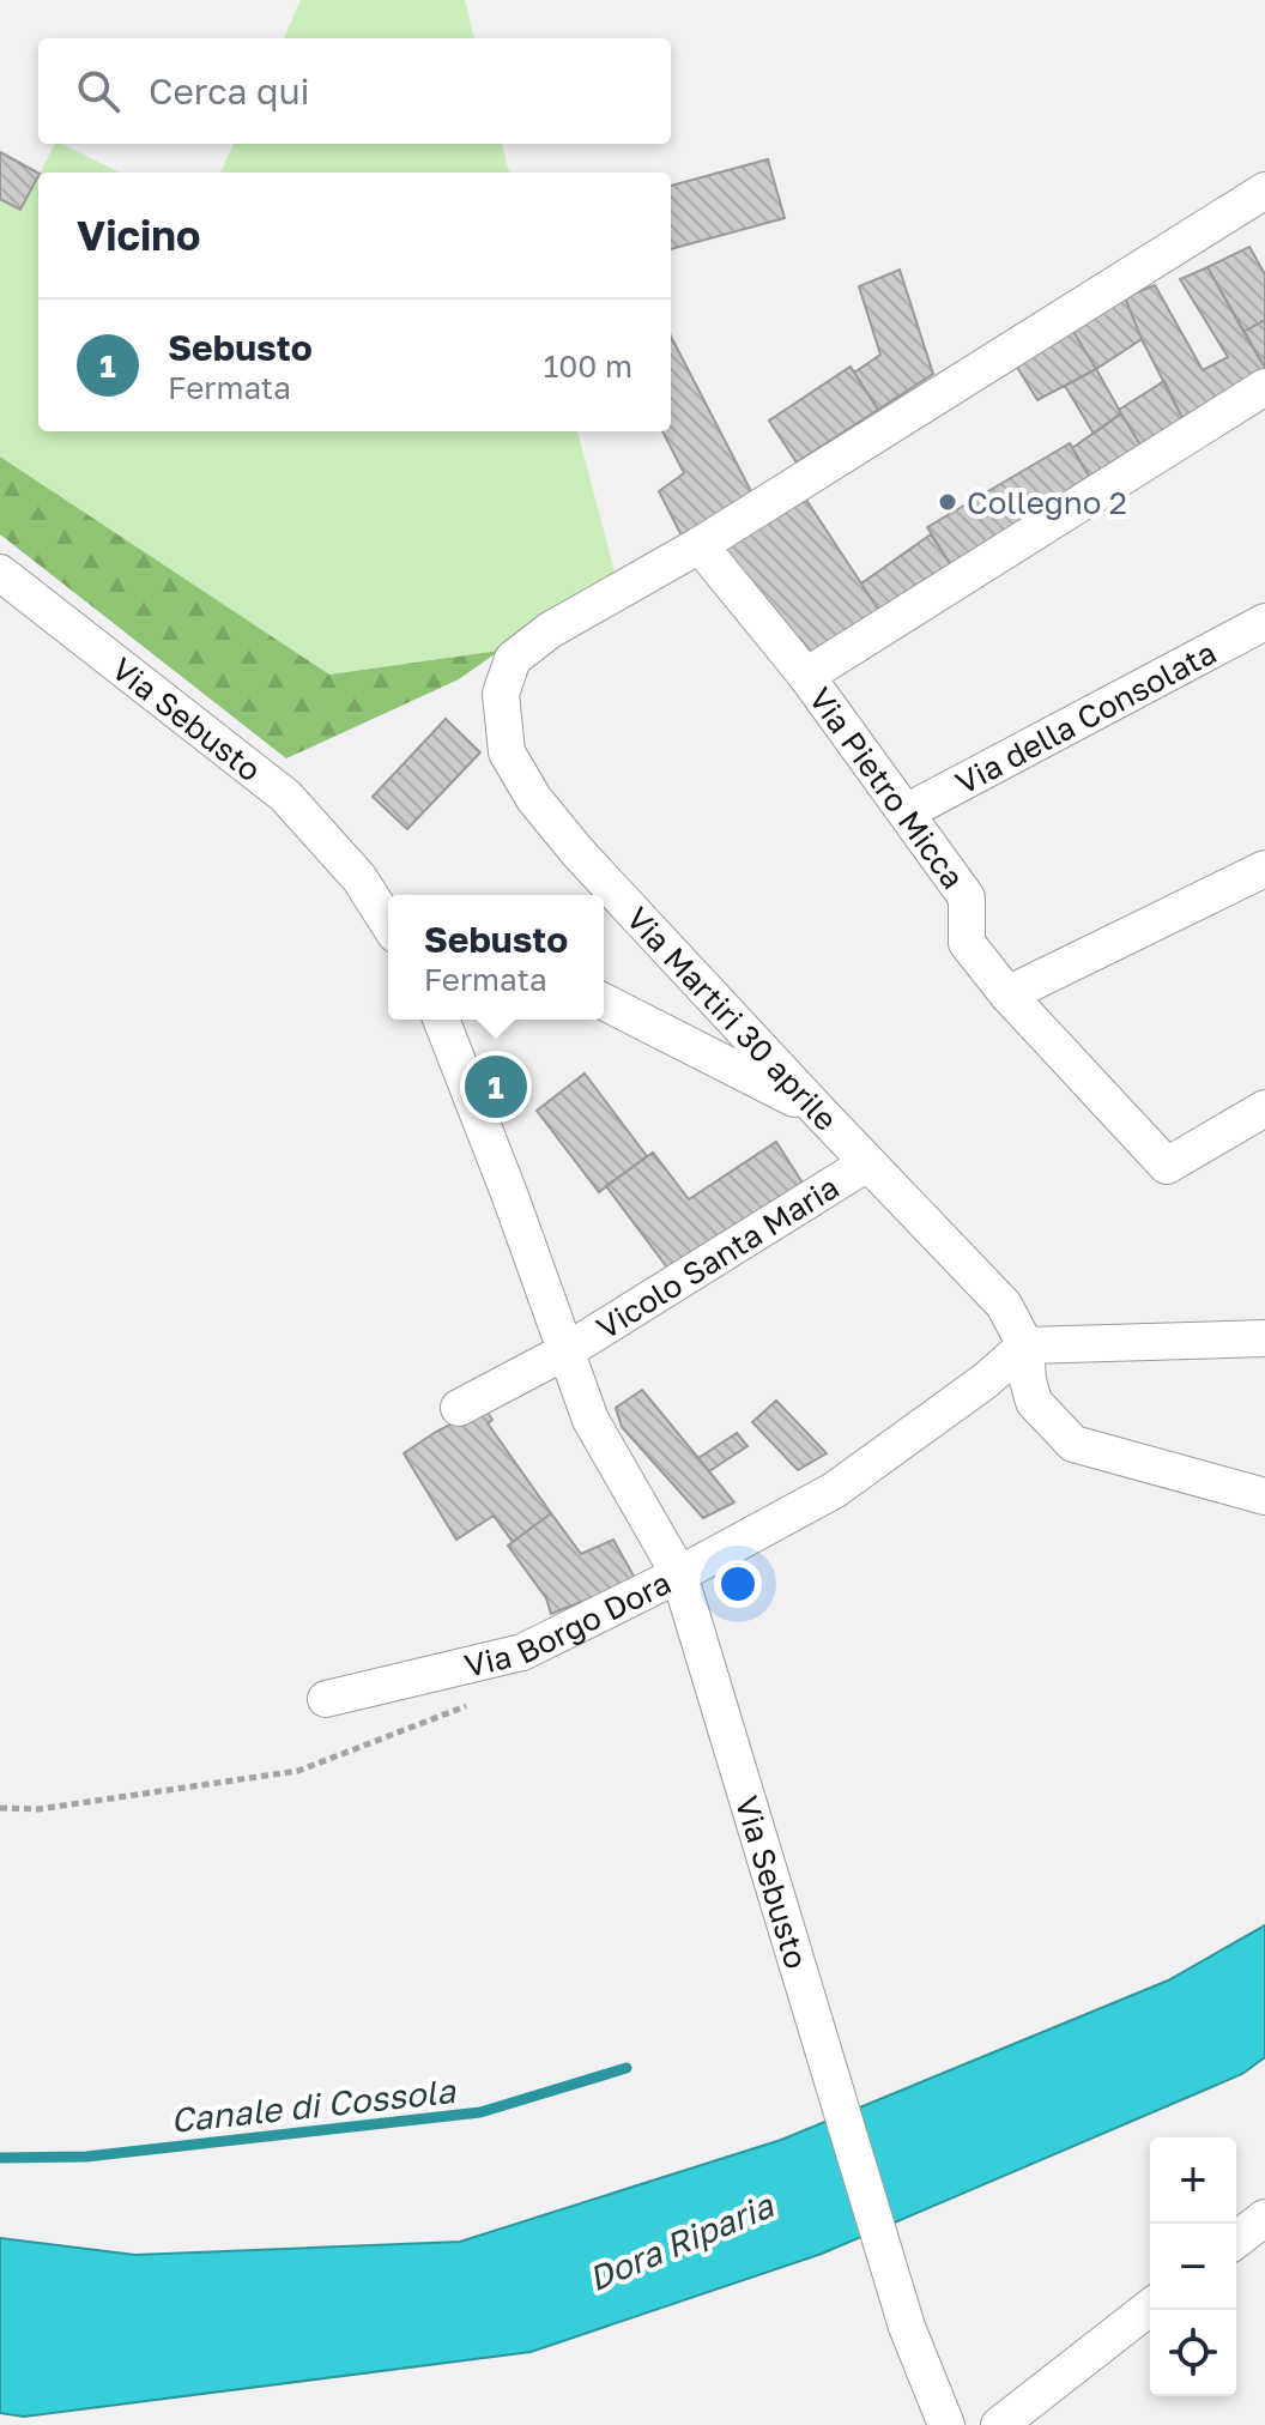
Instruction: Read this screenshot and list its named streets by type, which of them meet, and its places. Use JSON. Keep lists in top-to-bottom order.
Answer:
{
  "streets": {
    "street": [
      "Via della Consolata",
      "Via Sebusto",
      "Via Pietro Micca",
      "Via Martiri 30 aprile",
      "Vicolo Santa Maria",
      "Via Borgo Dora"
    ]
  },
  "crossings": [
    ["Via della Consolata", "Via Pietro Micca"],
    ["Via Sebusto", "Vicolo Santa Maria"],
    ["Via Sebusto", "Via Borgo Dora"],
    ["Via Pietro Micca", "Via Martiri 30 aprile"],
    ["Via Martiri 30 aprile", "Vicolo Santa Maria"],
    ["Via Martiri 30 aprile", "Via Borgo Dora"]
  ],
  "water": ["Canale di Cossola", "Dora Riparia"],
  "places": ["Collegno 2"],
  "page": {
    "search": "Cerca qui",
    "heading": "Vicino",
    "list": [
      {
        "mark": "1",
        "name": "Sebusto",
        "note": "Fermata",
        "value": "100 m"
      }
    ],
    "popup": ["Sebusto", "Fermata"],
    "pins": "1",
    "map_buttons": ["+", "−"]
  }
}
